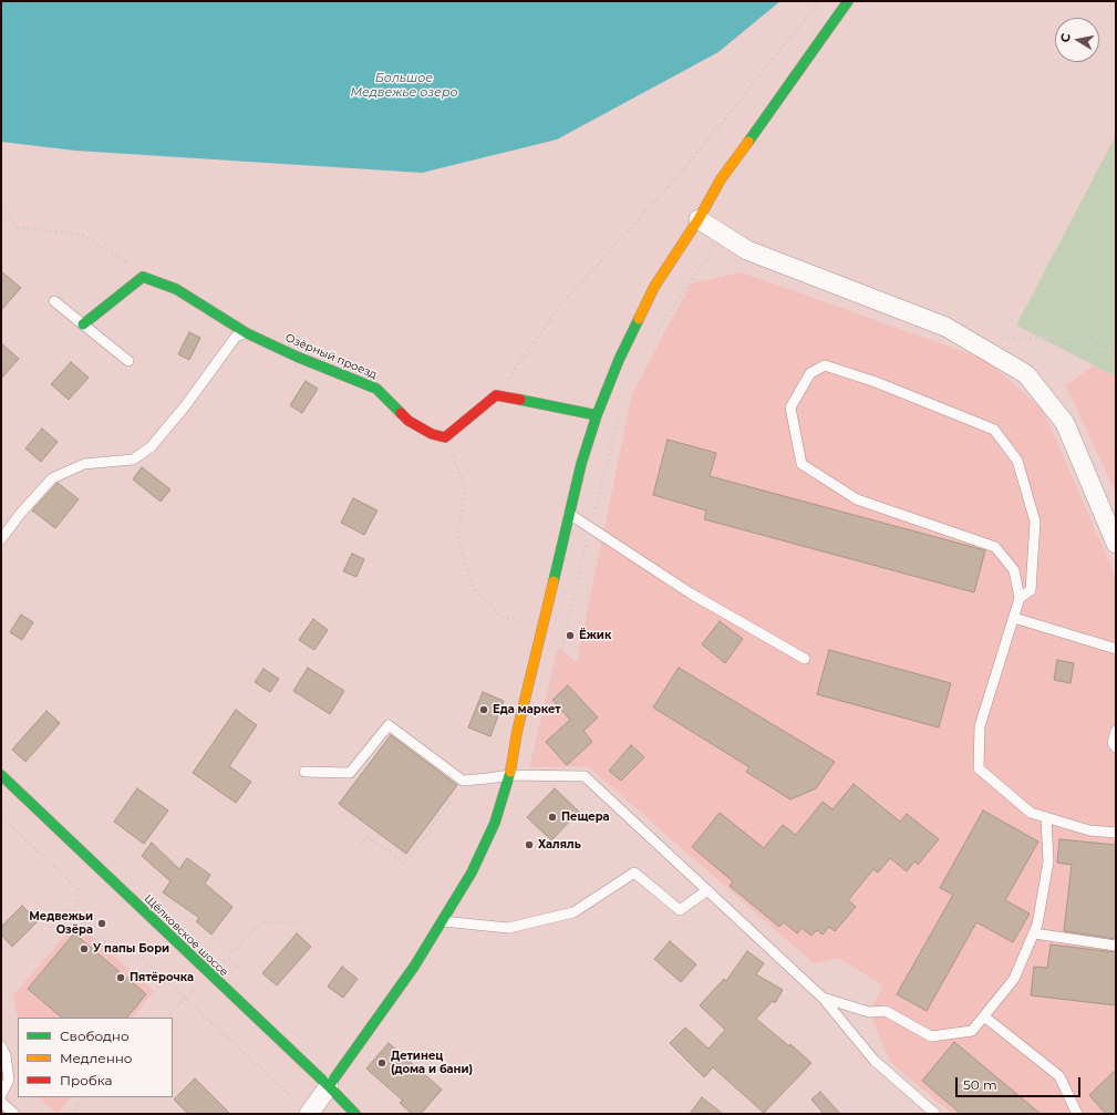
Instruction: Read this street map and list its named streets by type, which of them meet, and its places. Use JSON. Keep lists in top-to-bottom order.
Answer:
{
  "streets": {
    "main road": ["Озёрный проезд", "Щёлковское шоссе"]
  },
  "water": ["Большое Медвежье озеро"],
  "places": [
    "Ёжик",
    "Еда маркет",
    "Пещера",
    "Халяль",
    "Медвежьи Озёра",
    "У папы Бори",
    "Пятёрочка",
    "Детинец (дома и бани)"
  ],
  "legend": ["Свободно", "Медленно", "Пробка"],
  "scale_bar": "50 m",
  "north": "left"
}
